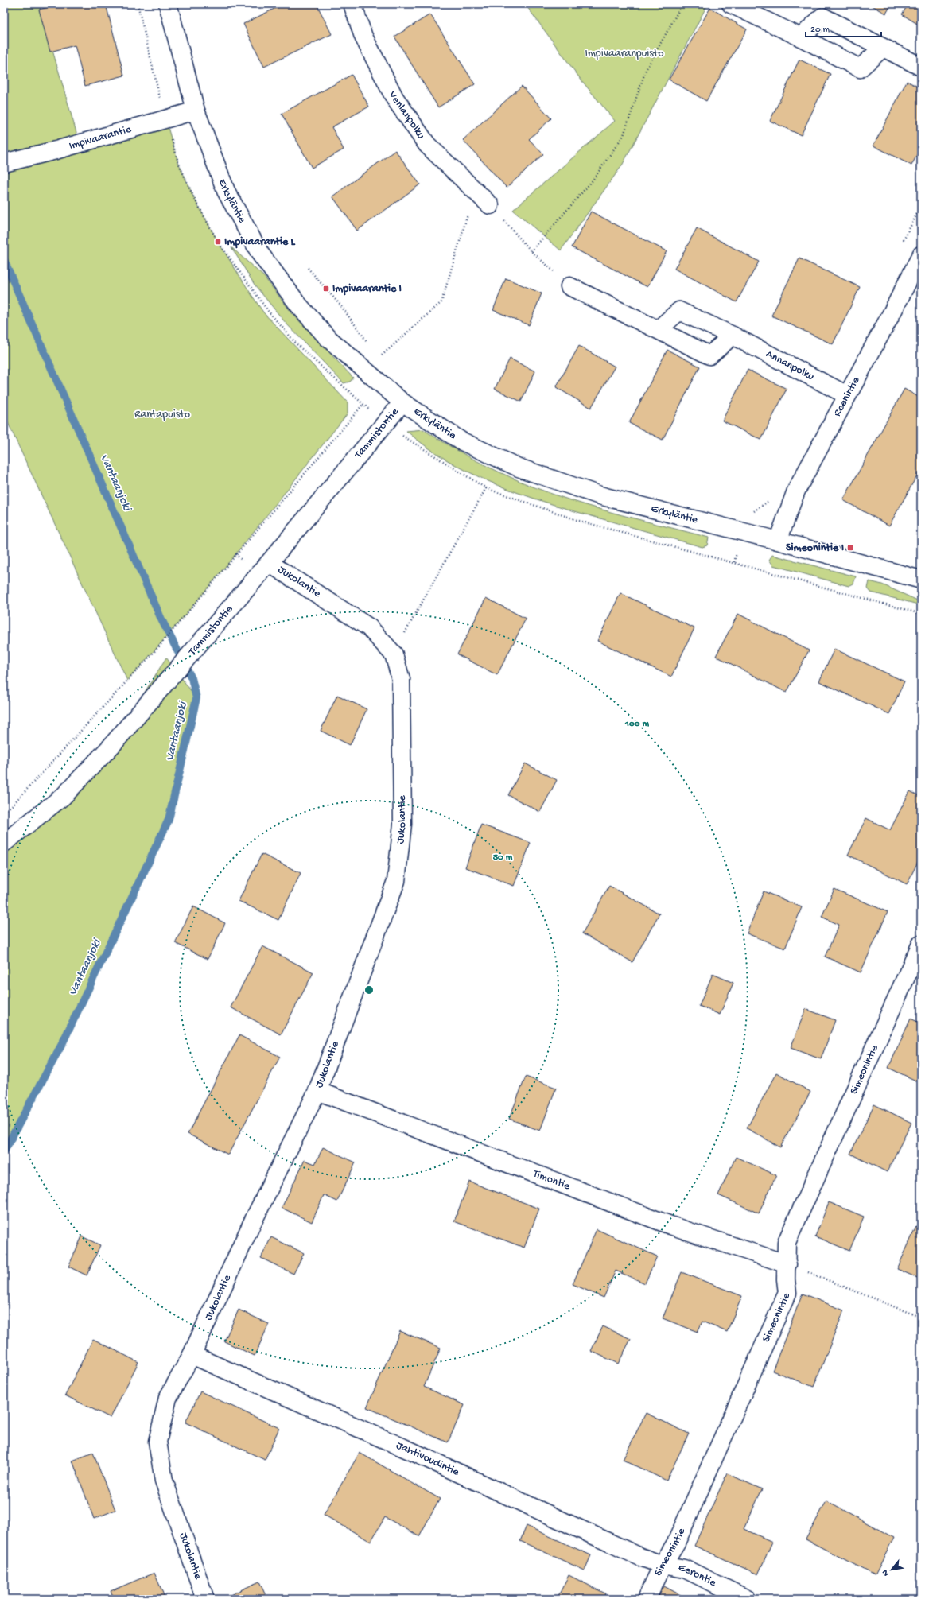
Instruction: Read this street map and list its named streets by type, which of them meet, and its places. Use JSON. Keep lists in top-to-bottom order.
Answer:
{
  "streets": {
    "street": [
      "Venlanpolku",
      "Impivaarantie",
      "Erkyläntie",
      "Annanpolku",
      "Reenintie",
      "Tammistontie",
      "Jukolantie",
      "Simeonintie",
      "Timontie",
      "Jahtivoudintie",
      "Eerontie"
    ]
  },
  "crossings": [
    ["Impivaarantie", "Erkyläntie"],
    ["Erkyläntie", "Reenintie"],
    ["Erkyläntie", "Tammistontie"],
    ["Annanpolku", "Reenintie"],
    ["Tammistontie", "Jukolantie"],
    ["Jukolantie", "Timontie"],
    ["Jukolantie", "Jahtivoudintie"],
    ["Simeonintie", "Timontie"],
    ["Simeonintie", "Jahtivoudintie"],
    ["Simeonintie", "Eerontie"],
    ["Jahtivoudintie", "Eerontie"]
  ],
  "water": ["Vantaanjoki"],
  "parks": ["Impivaaranpuisto", "Rantapuisto"],
  "places": {
    "transit": ["Impivaarantie L", "Impivaarantie I", "Simeonintie I"]
  },
  "scale_bar": "20 m",
  "north": "bottom left",
  "rings": ["100 m", "50 m"]
}
